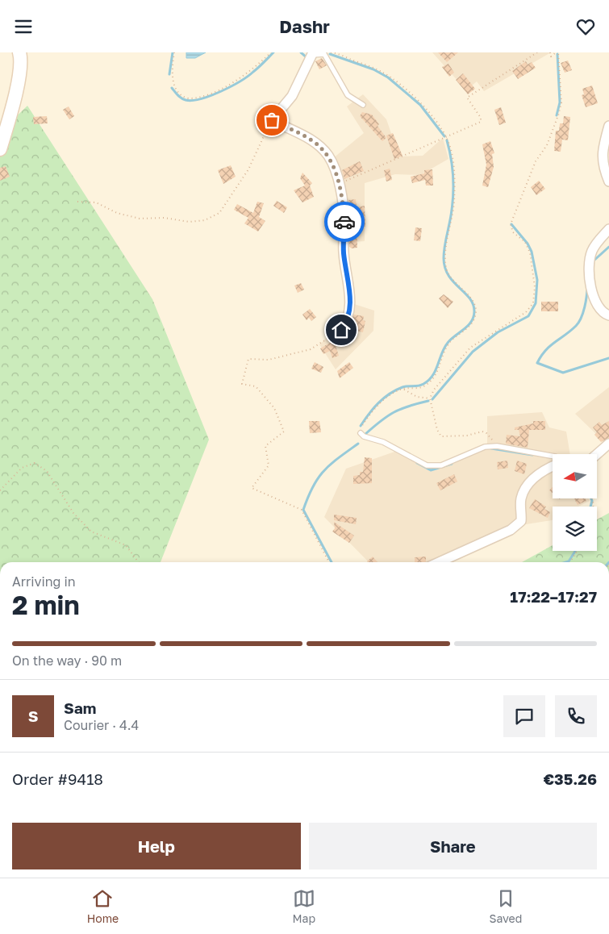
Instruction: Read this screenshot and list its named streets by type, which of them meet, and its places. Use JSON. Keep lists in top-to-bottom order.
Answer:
{
  "north": "left",
  "page": {
    "header": "Dashr",
    "heading": ["2 min", "Arriving in", "17:22–17:27"],
    "panel": [
      "Sam",
      "Courier · 4.4",
      "Order #9418",
      "€35.26"
    ],
    "bar": "On the way · 90 m",
    "round": "S",
    "buttons": ["Help", "Share"],
    "tabs": ["Home", "Map", "Saved"]
  }
}
